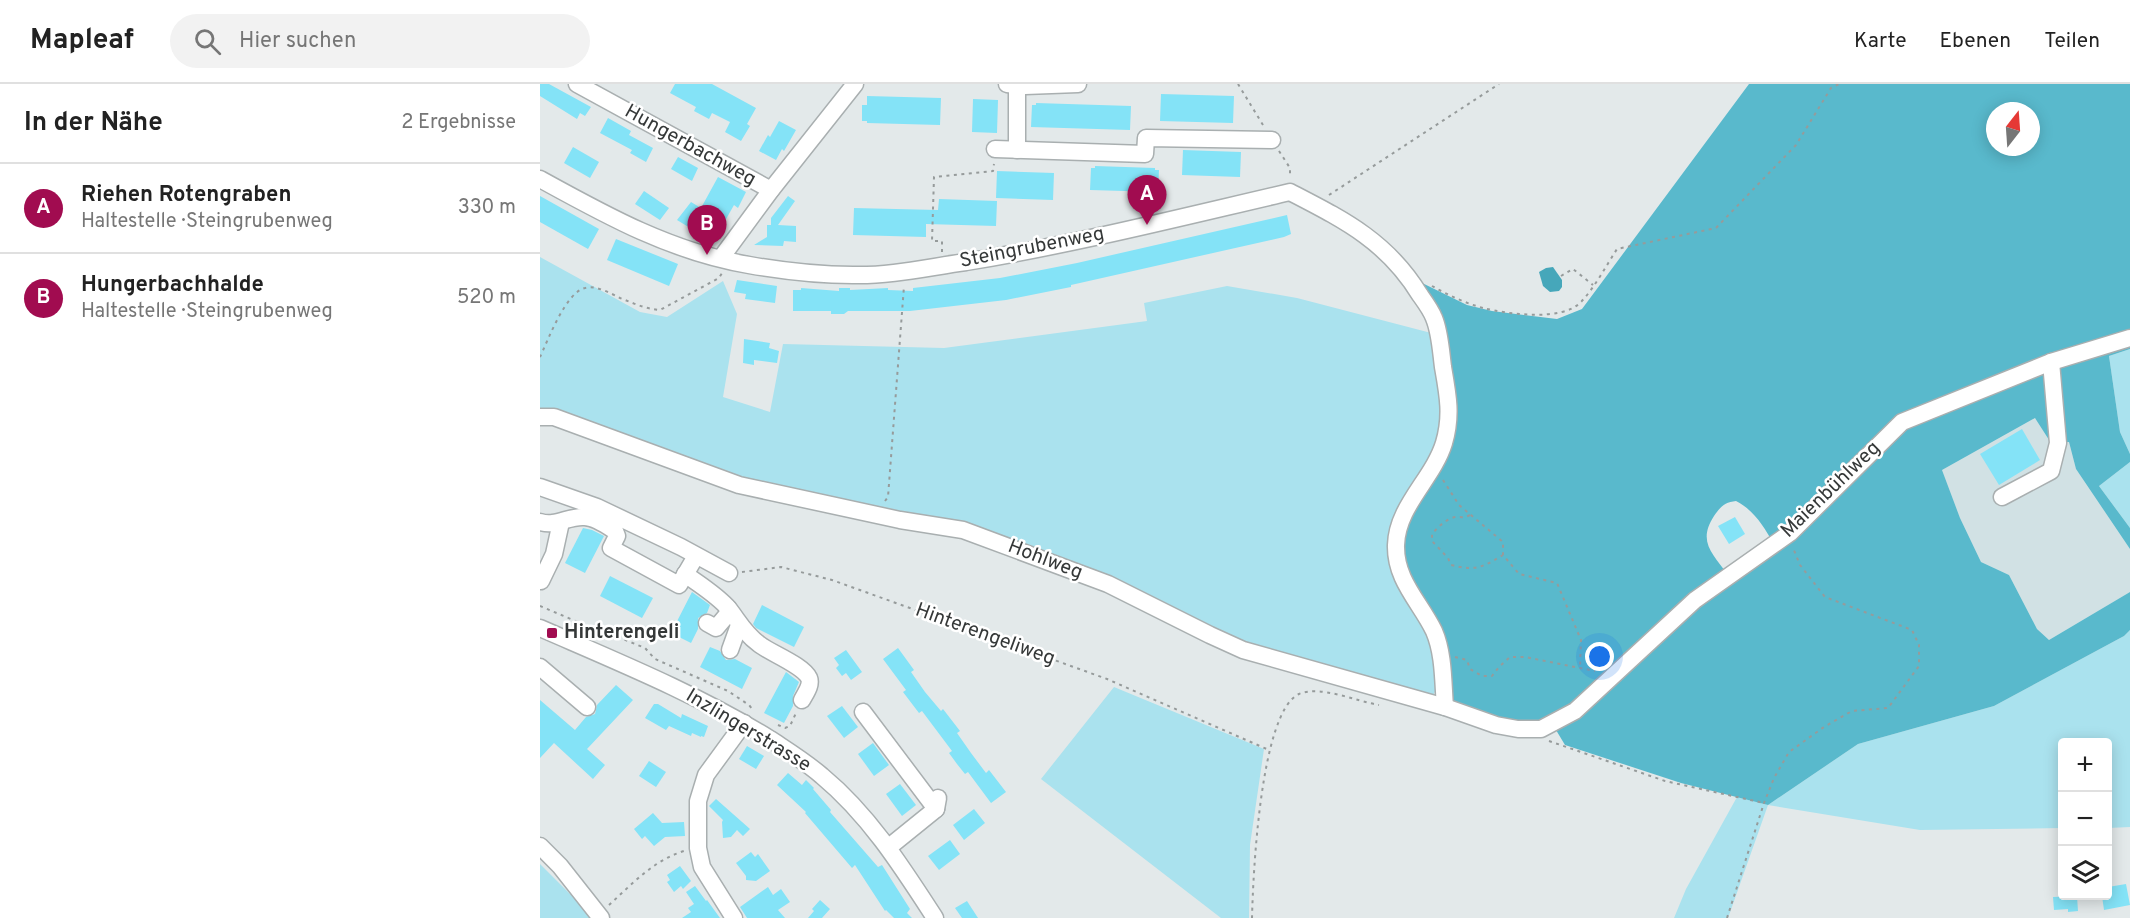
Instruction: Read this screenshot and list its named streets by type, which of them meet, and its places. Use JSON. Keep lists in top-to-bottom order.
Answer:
{
  "streets": {
    "street": [
      "Hungerbachweg",
      "Steingrubenweg",
      "Maienbühlweg",
      "Hohlweg",
      "Inzlingerstrasse"
    ],
    "path": ["Hinterengeliweg"]
  },
  "crossings": [
    ["Steingrubenweg", "Hohlweg"],
    ["Maienbühlweg", "Hohlweg"]
  ],
  "places": {
    "transit": ["Hinterengeli"]
  },
  "north": "top",
  "page": {
    "header": "Mapleaf",
    "search": "Hier suchen",
    "nav": ["Karte", "Ebenen", "Teilen"],
    "heading": ["In der Nähe", "2 Ergebnisse"],
    "list": [
      {
        "mark": "A",
        "name": "Riehen Rotengraben",
        "note": "Haltestelle · Steingrubenweg",
        "value": "330 m"
      },
      {
        "mark": "B",
        "name": "Hungerbachhalde",
        "note": "Haltestelle · Steingrubenweg",
        "value": "520 m"
      }
    ],
    "pins": ["A", "B"],
    "map_buttons": ["+", "−"]
  }
}
